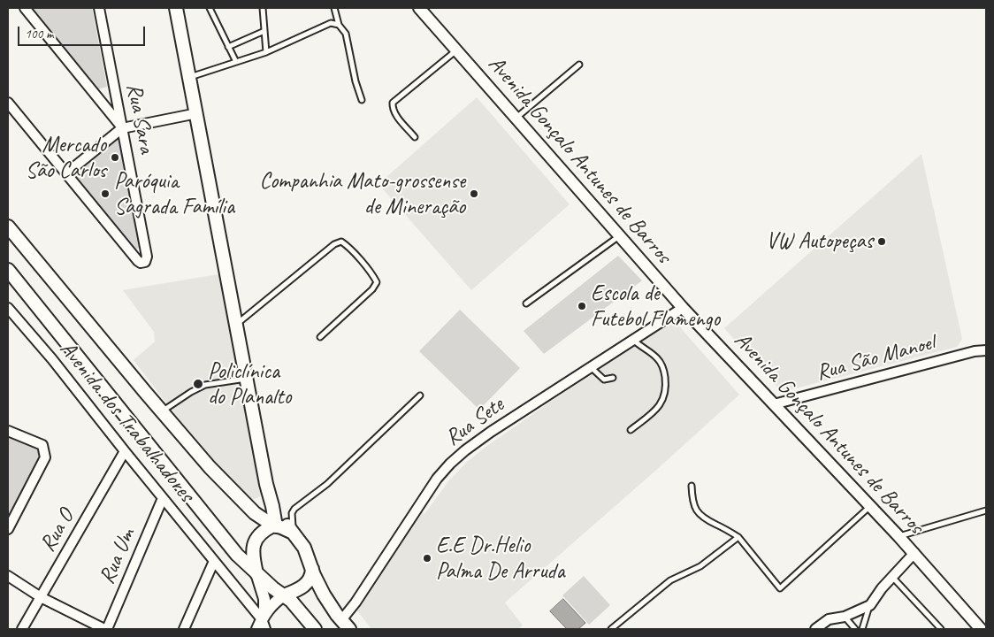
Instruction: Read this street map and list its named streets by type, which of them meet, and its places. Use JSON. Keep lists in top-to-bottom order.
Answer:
{
  "streets": {
    "street": [
      "Rua Sara",
      "Avenida Gonçalo Antunes de Barros",
      "Rua São Manoel",
      "Avenida dos Trabalhadores",
      "Rua Sete",
      "Rua O",
      "Rua Um"
    ]
  },
  "crossings": [
    ["Avenida Gonçalo Antunes de Barros", "Rua São Manoel"],
    ["Avenida Gonçalo Antunes de Barros", "Rua Sete"],
    ["Avenida dos Trabalhadores", "Rua O"],
    ["Avenida dos Trabalhadores", "Rua Um"]
  ],
  "places": [
    "Mercado São Carlos",
    "Paróquia Sagrada Família",
    "Companhia Mato-grossense de Mineração",
    "VW Autopeças",
    "Escola de Futebol Flamengo",
    "Policlínica do Planalto",
    "E.E Dr.Helio Palma De Arruda"
  ],
  "scale_bar": "100 m"
}
